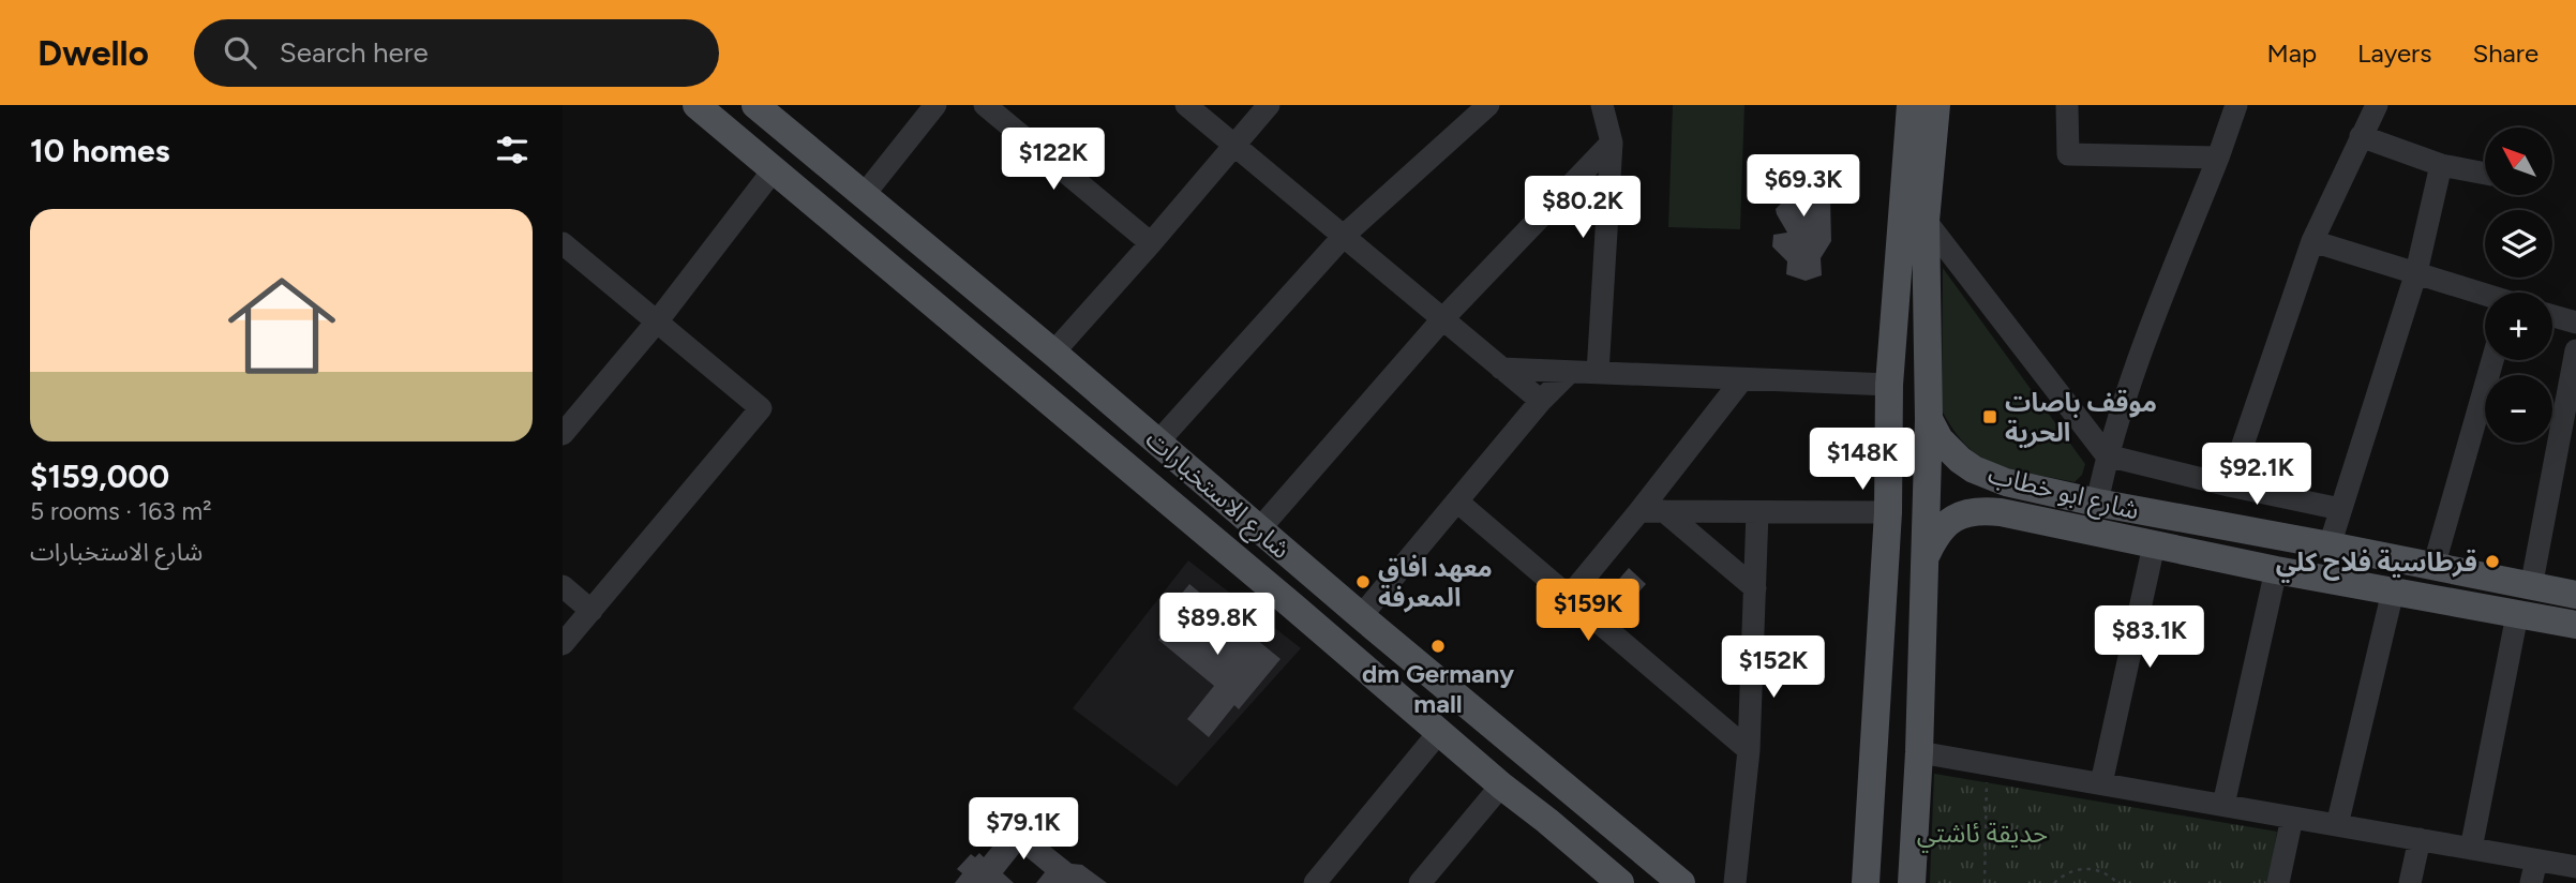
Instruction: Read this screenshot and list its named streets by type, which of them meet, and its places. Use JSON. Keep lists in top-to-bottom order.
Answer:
{
  "streets": {
    "main road": ["شارع ابو خطاب", "شارع الاستخبارات"]
  },
  "parks": ["حديقة ئاشتي"],
  "places": {
    "transit": ["موقف باصات الحریة"],
    "other": ["قرطاسية فلاح كلي", "معهد افاق المعرفة", "dm Germany mall"]
  },
  "north": "top left",
  "page": {
    "header": "Dwello",
    "search": "Search here",
    "nav": ["Map", "Layers", "Share"],
    "heading": "10 homes",
    "map_buttons": ["+", "−"],
    "price": [
      "$122K",
      "$69.3K",
      "$80.2K",
      "$148K",
      "$92.1K",
      "$159K",
      "$89.8K",
      "$83.1K",
      "$152K",
      "$79.1K"
    ],
    "list": [
      {
        "name": "$159,000",
        "note": "5 rooms · 163 m² · شارع الاستخبارات"
      }
    ]
  }
}
